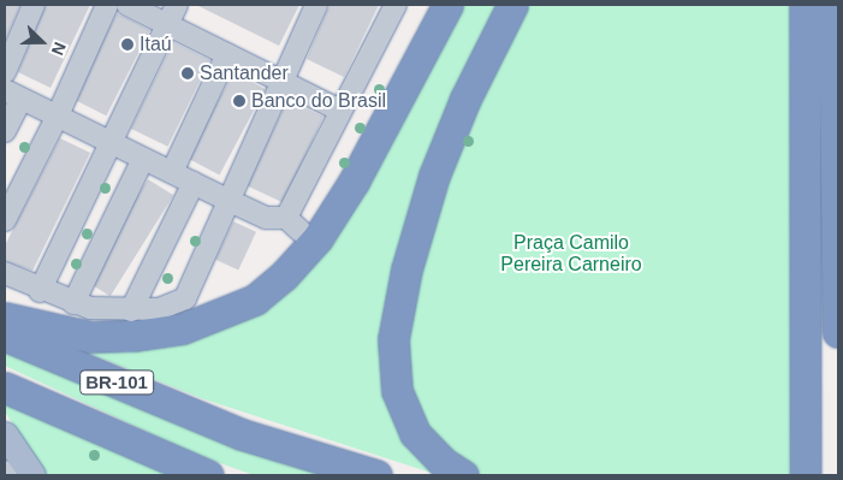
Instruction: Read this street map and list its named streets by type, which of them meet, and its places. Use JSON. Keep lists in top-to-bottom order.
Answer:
{
  "streets": {
    "highway": ["BR-101"]
  },
  "parks": ["Praça Camilo Pereira Carneiro"],
  "places": ["Itaú", "Santander", "Banco do Brasil"],
  "north": "right"
}
